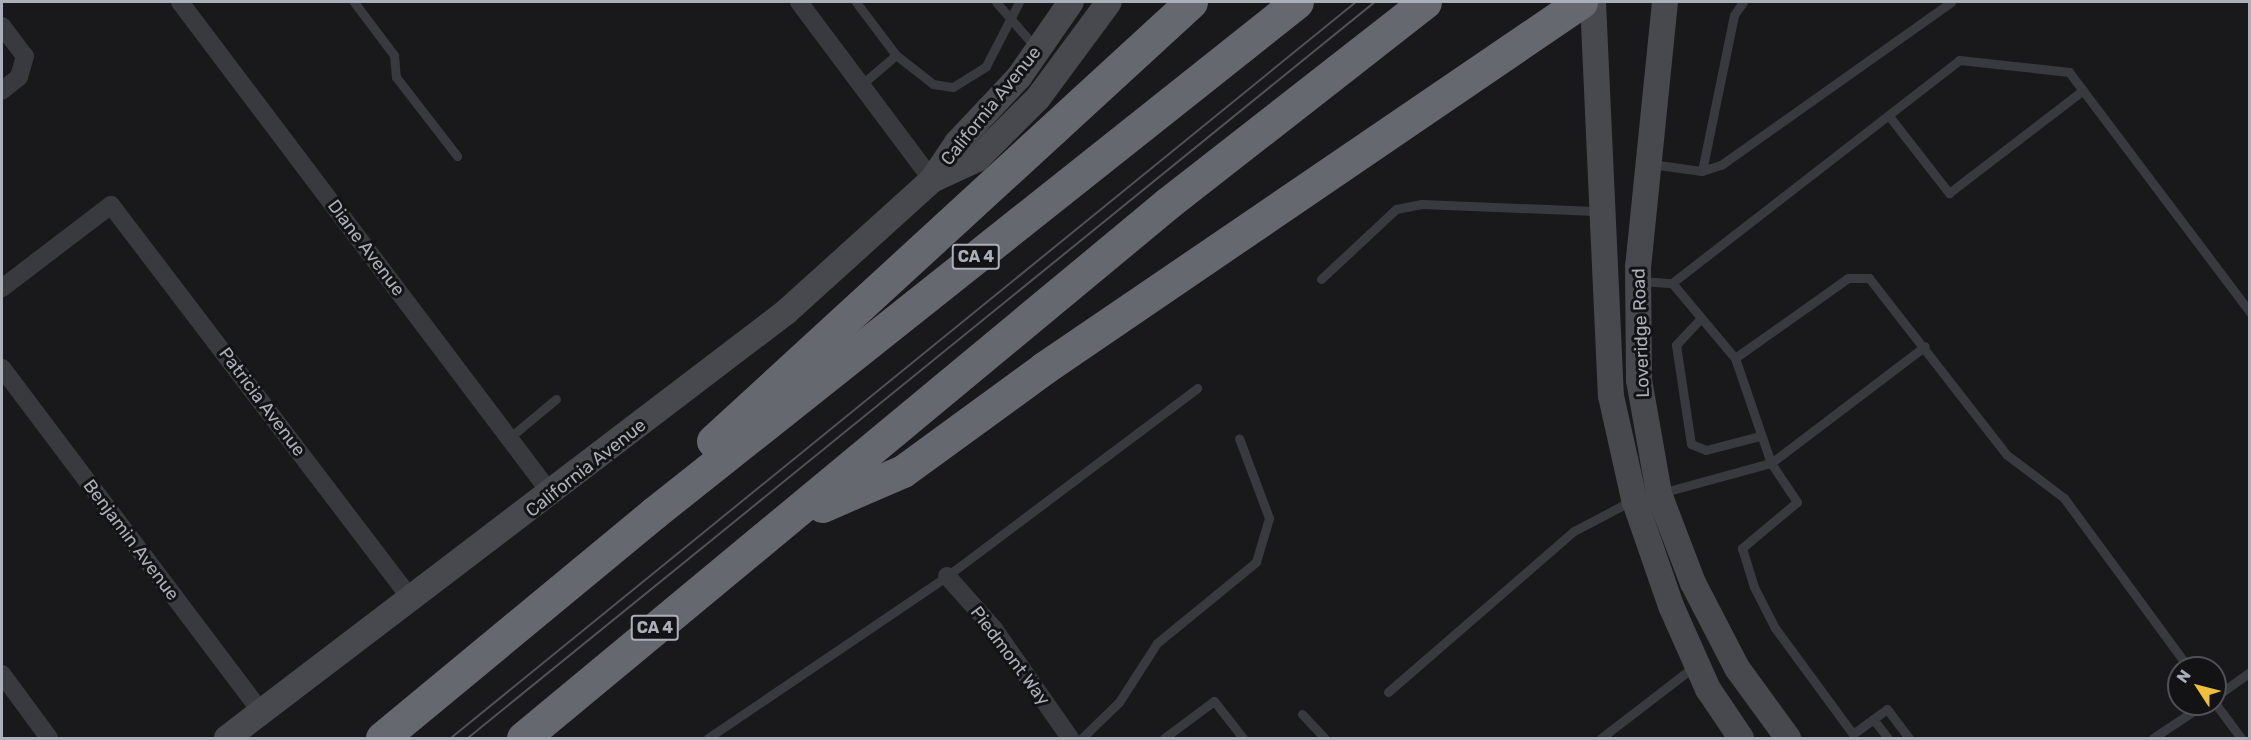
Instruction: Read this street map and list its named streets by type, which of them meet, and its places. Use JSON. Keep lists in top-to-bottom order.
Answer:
{
  "streets": {
    "highway": ["CA 4"],
    "main road": ["California Avenue", "Loveridge Road"],
    "street": [
      "Diane Avenue",
      "Patricia Avenue",
      "Benjamin Avenue",
      "Piedmont Way"
    ]
  },
  "crossings": [
    ["California Avenue", "Diane Avenue"],
    ["California Avenue", "Patricia Avenue"],
    ["California Avenue", "Benjamin Avenue"]
  ],
  "north": "top left"
}
